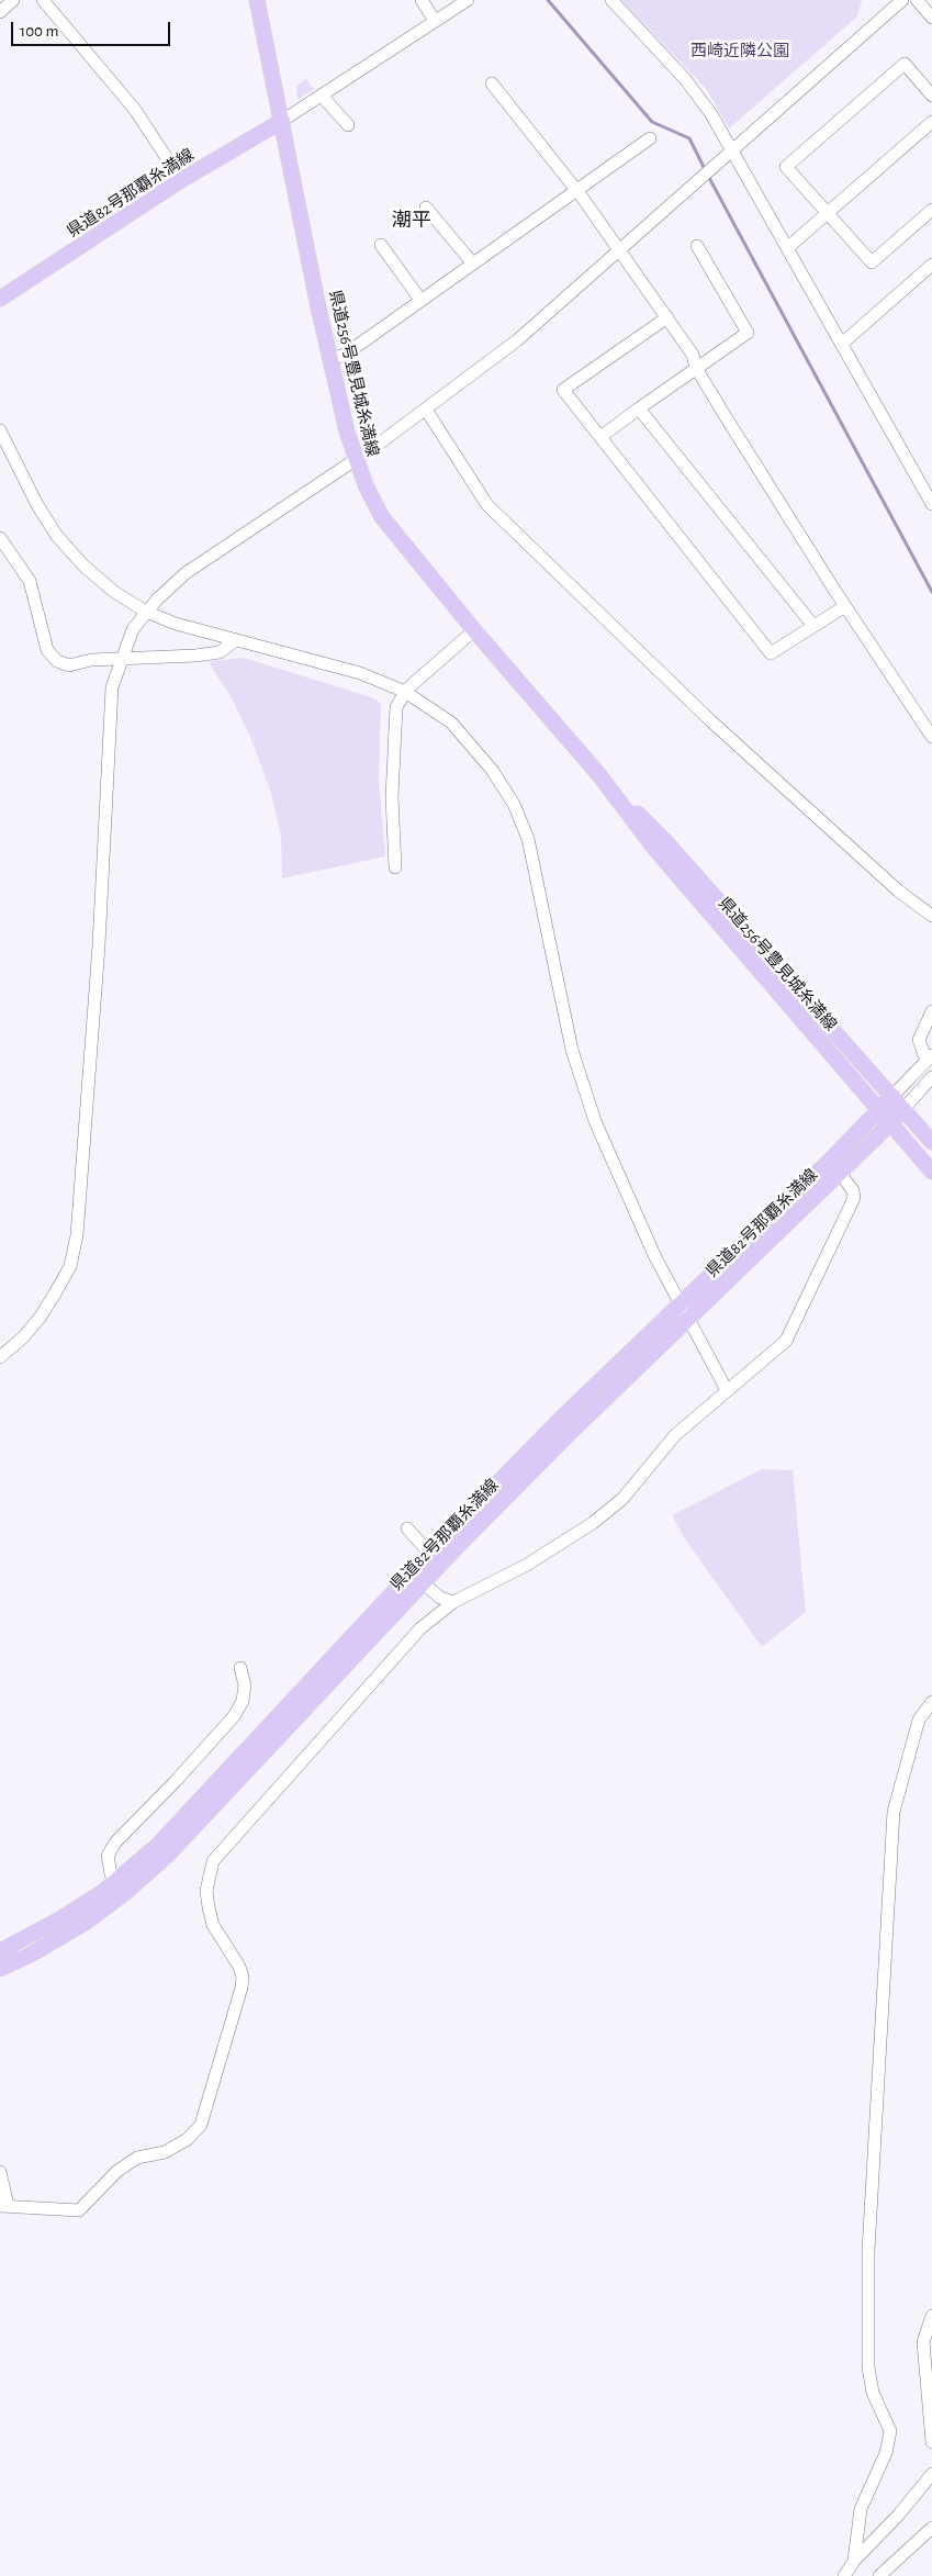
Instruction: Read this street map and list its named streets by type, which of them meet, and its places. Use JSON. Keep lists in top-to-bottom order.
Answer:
{
  "streets": {
    "main road": ["県道82号那覇糸満線", "県道256号豊見城糸満線"]
  },
  "crossings": [
    ["県道82号那覇糸満線", "県道256号豊見城糸満線"]
  ],
  "districts": ["潮平"],
  "parks": ["西崎近隣公園"],
  "scale_bar": "100 m"
}
